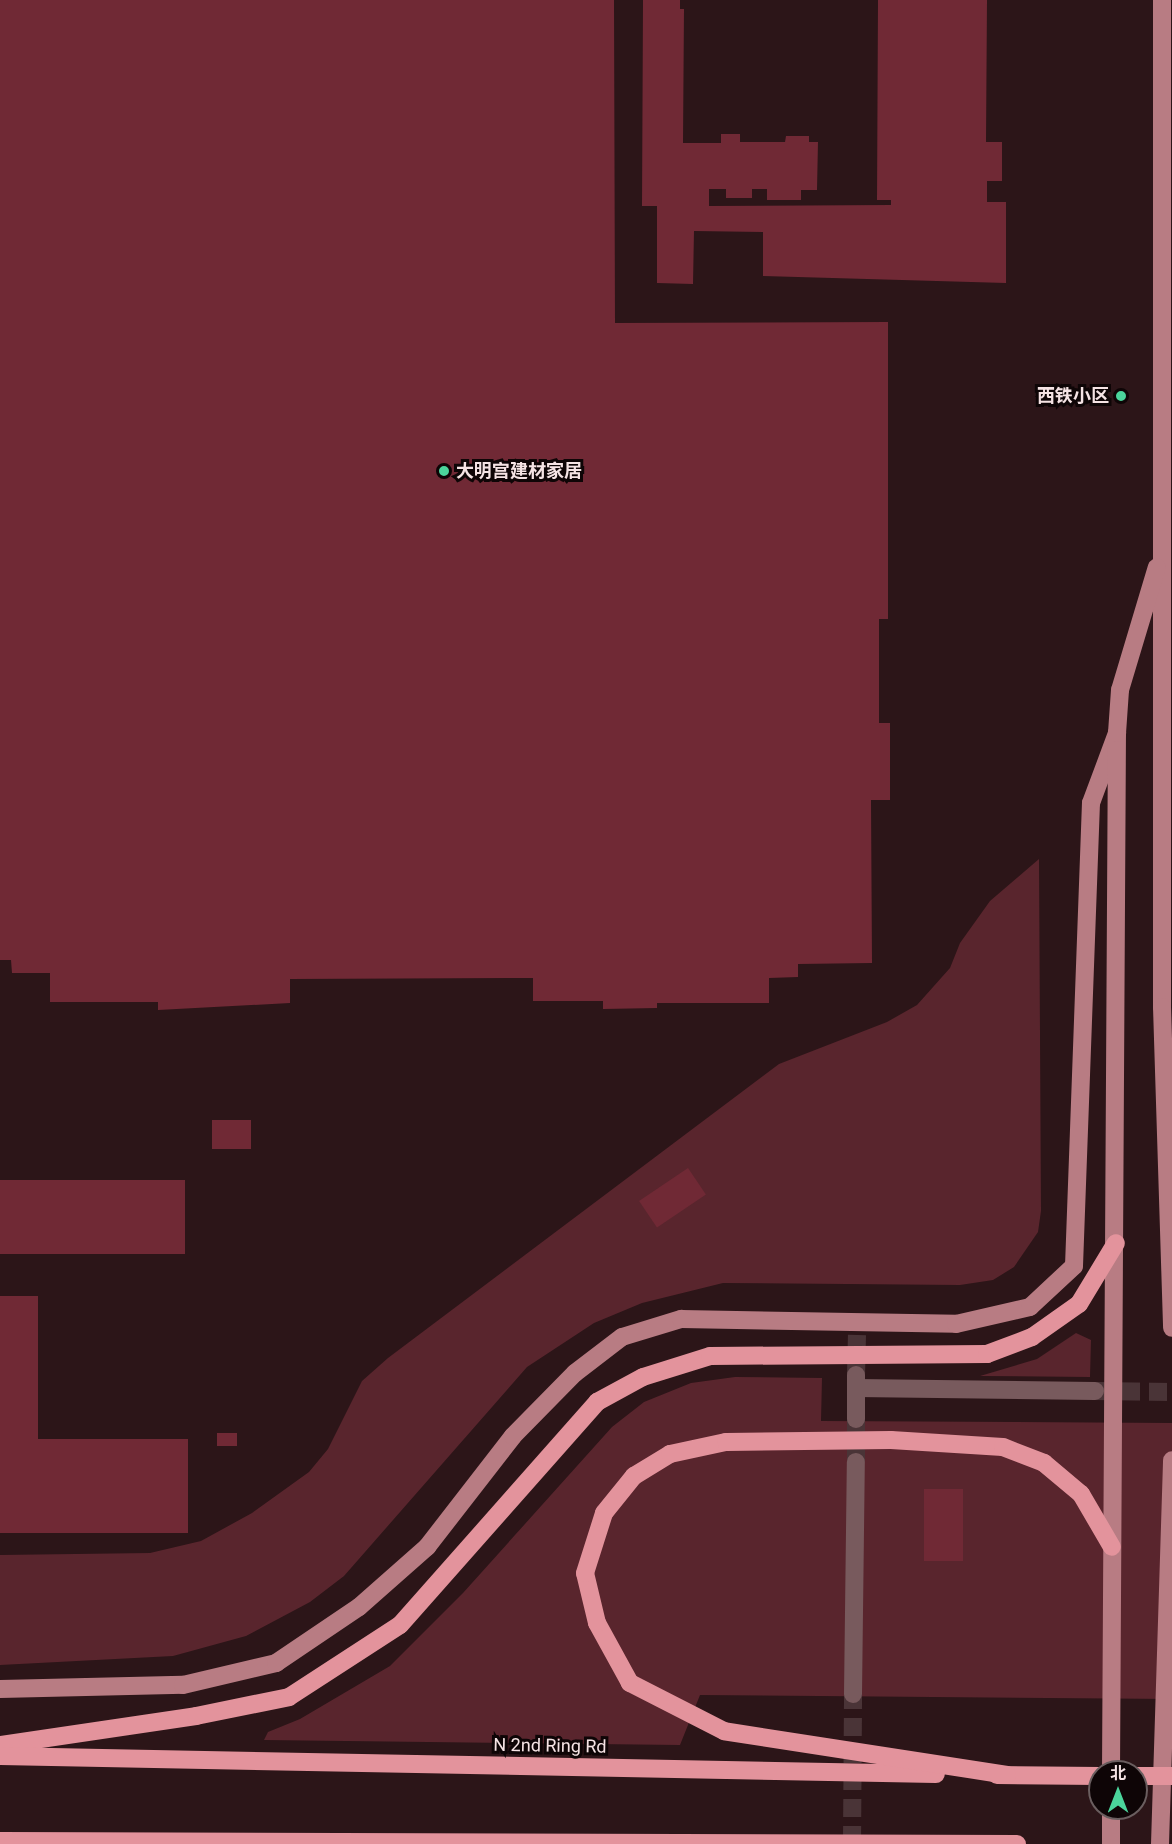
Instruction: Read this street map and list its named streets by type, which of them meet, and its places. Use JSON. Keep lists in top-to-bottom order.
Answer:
{
  "streets": {
    "highway": ["N 2nd Ring Rd"]
  },
  "places": ["西铁小区", "大明宫建材家居"],
  "north": "top"
}
